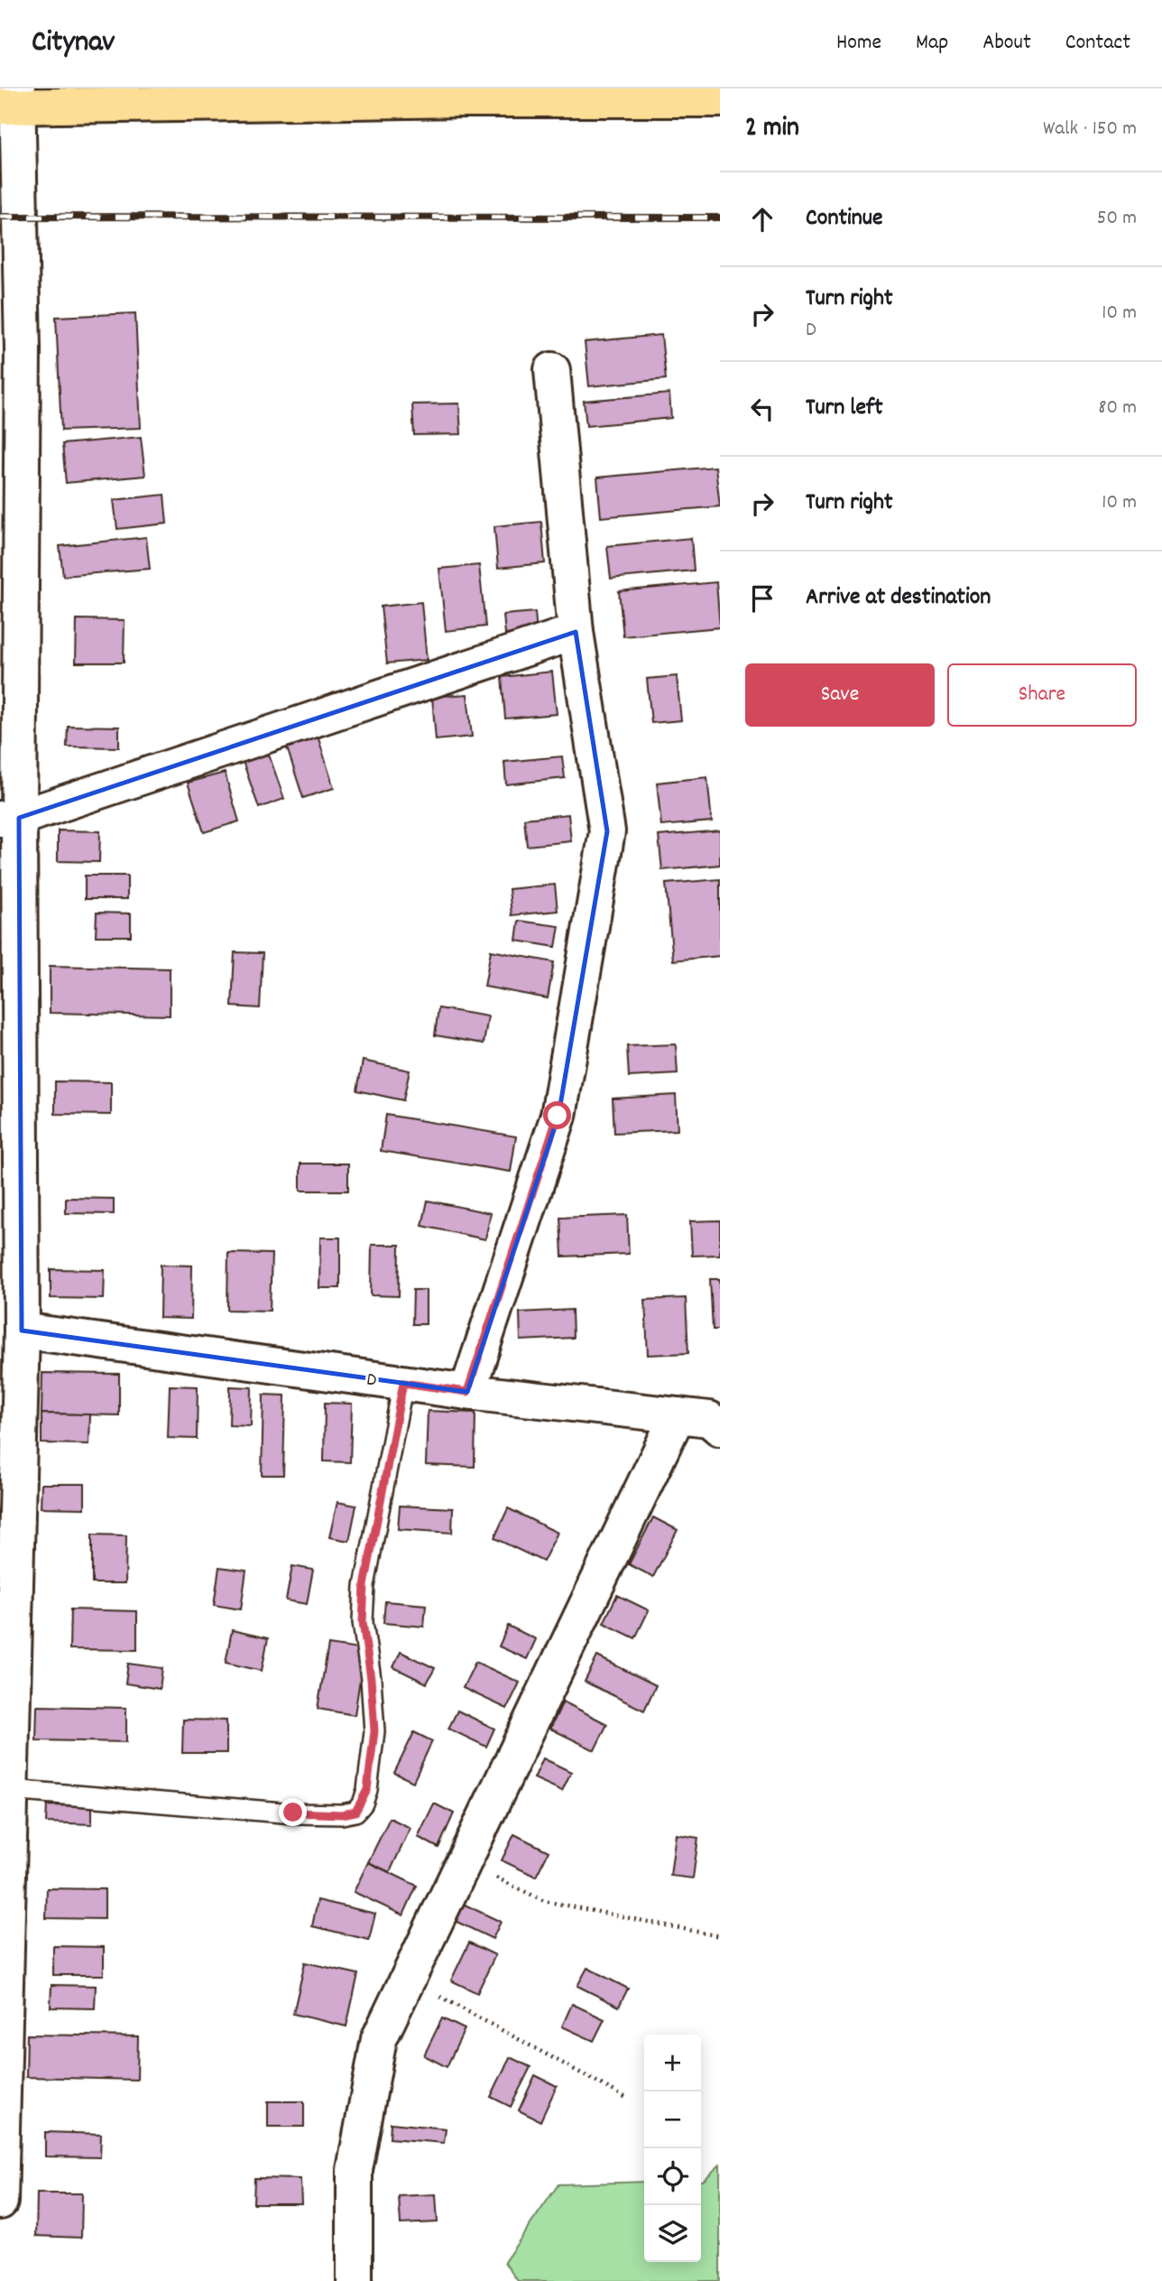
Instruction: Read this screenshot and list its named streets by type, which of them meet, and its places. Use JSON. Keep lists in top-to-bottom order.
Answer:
{
  "streets": {
    "street": ["D"]
  },
  "page": {
    "header": "Citynav",
    "nav": [
      "Home",
      "Map",
      "About",
      "Contact"
    ],
    "heading": ["2 min", "Walk · 150 m"],
    "list": [
      ["Continue", "50 m"],
      ["Turn right", "D", "10 m"],
      ["Turn left", "80 m"],
      ["Turn right", "10 m"],
      "Arrive at destination"
    ],
    "buttons": ["Save", "Share"],
    "map_buttons": ["+", "−"]
  }
}
